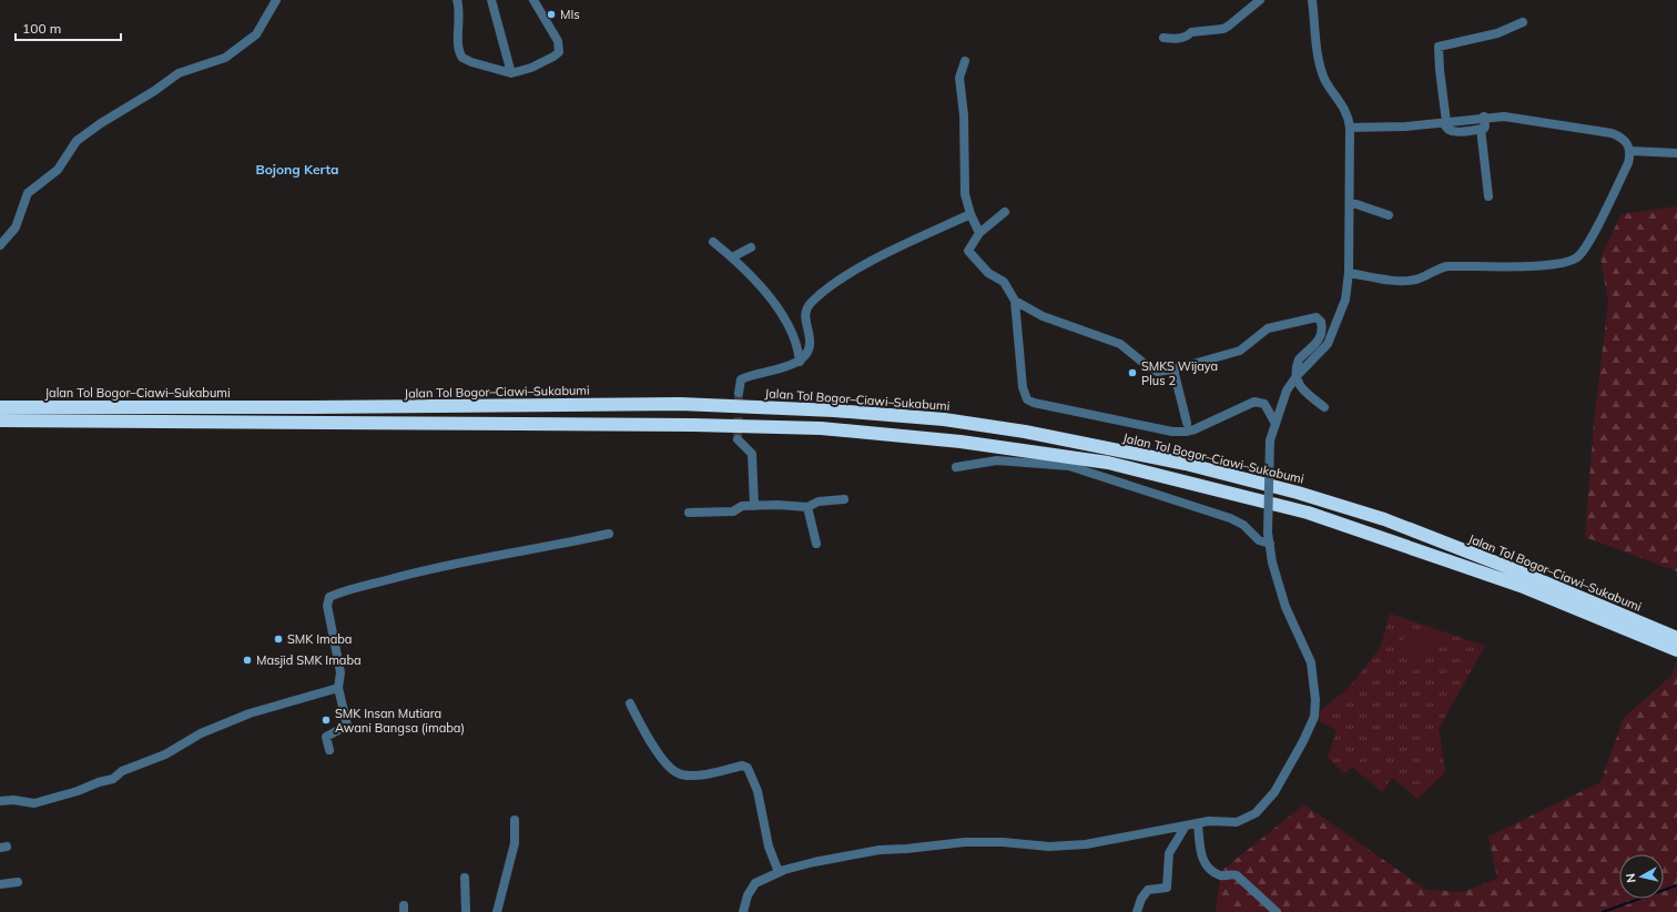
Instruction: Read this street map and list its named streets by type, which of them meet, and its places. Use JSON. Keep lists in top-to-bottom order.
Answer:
{
  "streets": {
    "highway": ["Jalan Tol Bogor–Ciawi–Sukabumi"]
  },
  "districts": ["Bojong Kerta"],
  "places": [
    "MIs",
    "SMKS Wijaya Plus 2",
    "SMK Imaba",
    "Masjid SMK Imaba",
    "SMK Insan Mutiara Awani Bangsa (imaba)"
  ],
  "scale_bar": "100 m",
  "north": "left"
}
